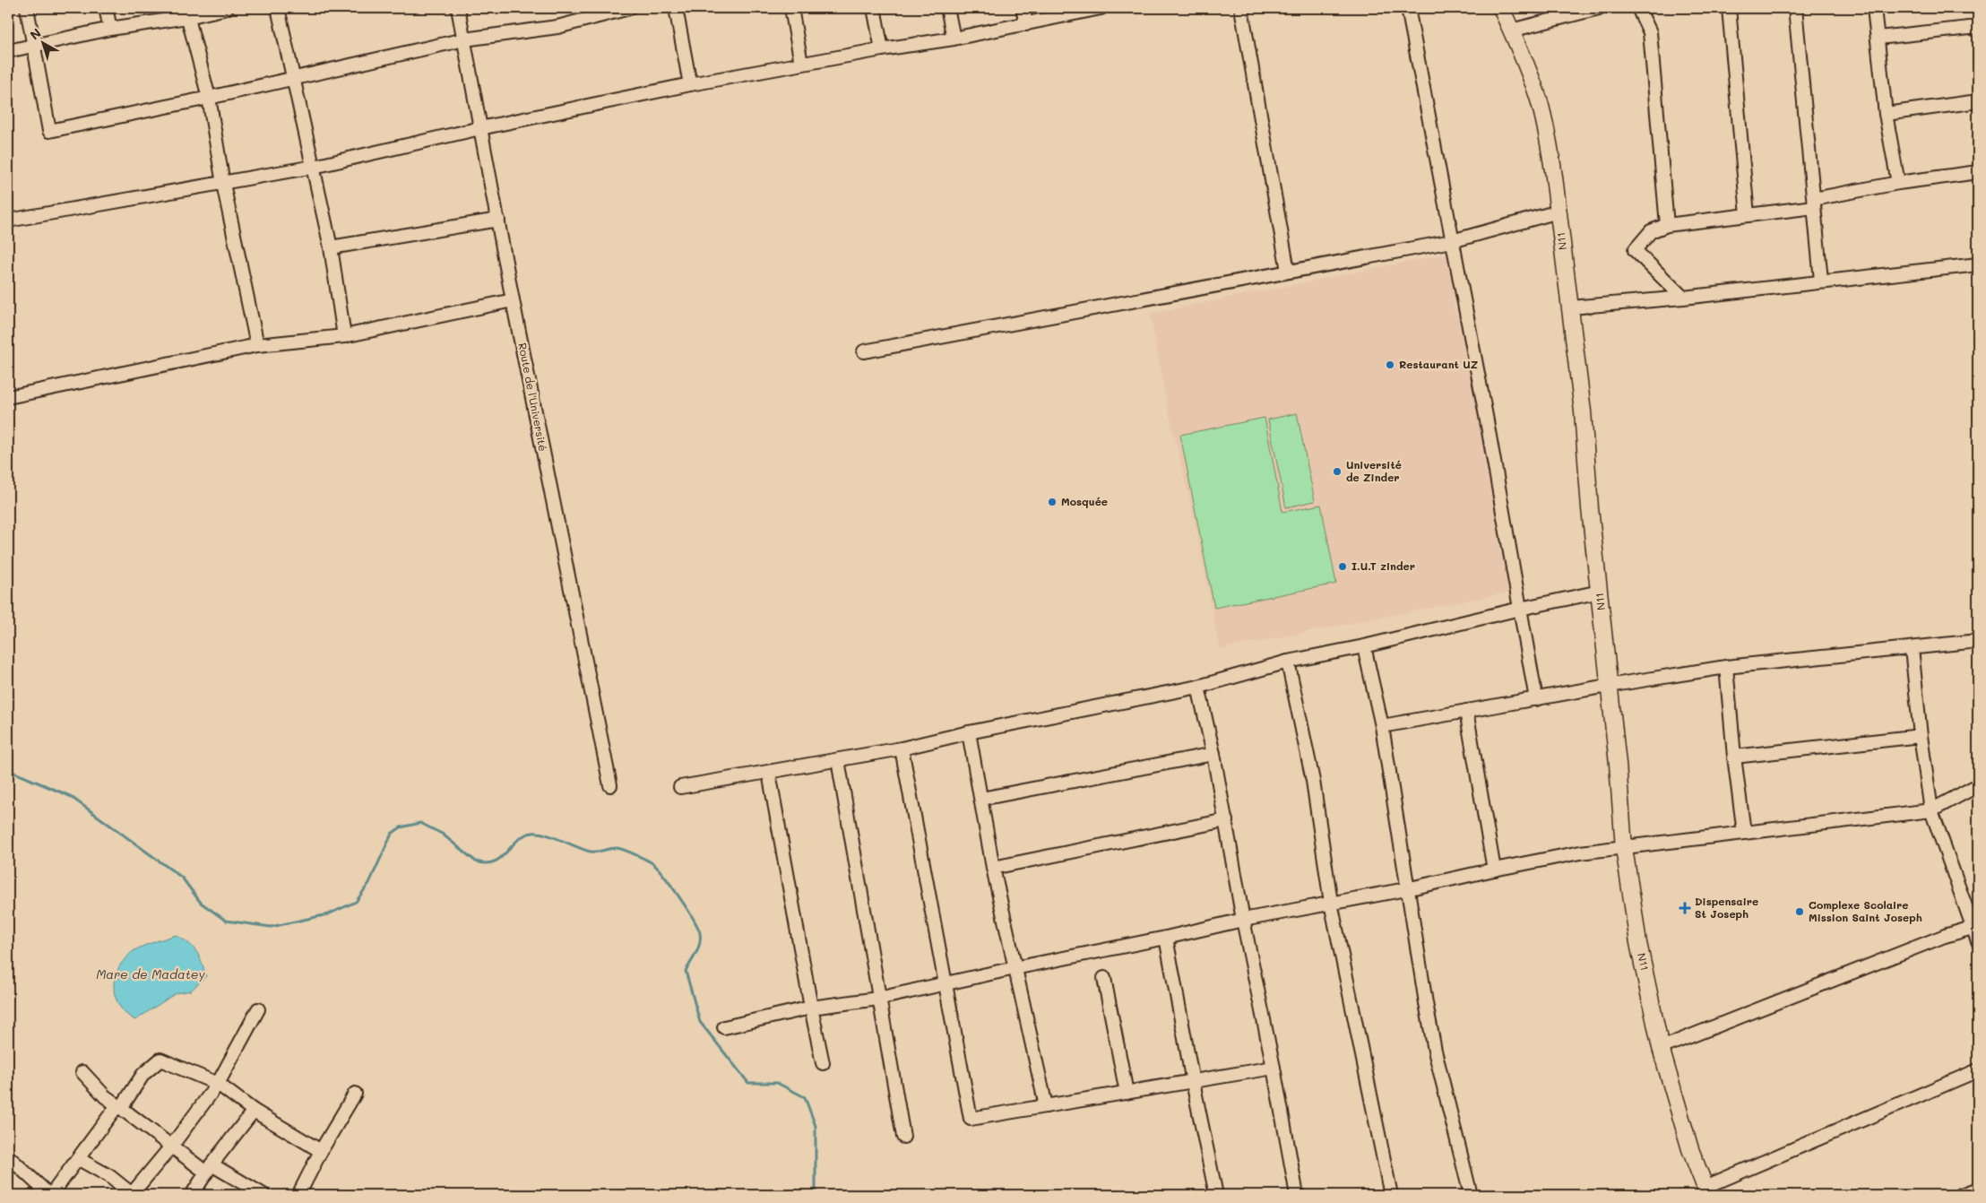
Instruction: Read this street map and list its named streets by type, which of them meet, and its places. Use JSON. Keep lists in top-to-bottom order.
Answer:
{
  "streets": {
    "main road": ["N11"],
    "street": ["Route de l'Université"]
  },
  "water": ["Mare de Madatey"],
  "places": {
    "other": [
      "Restaurant UZ",
      "Université de Zinder",
      "Mosquée",
      "I.U.T zinder",
      "Complexe Scolaire Mission Saint Joseph"
    ],
    "health": ["Dispensaire St Joseph"]
  },
  "north": "top left"
}
